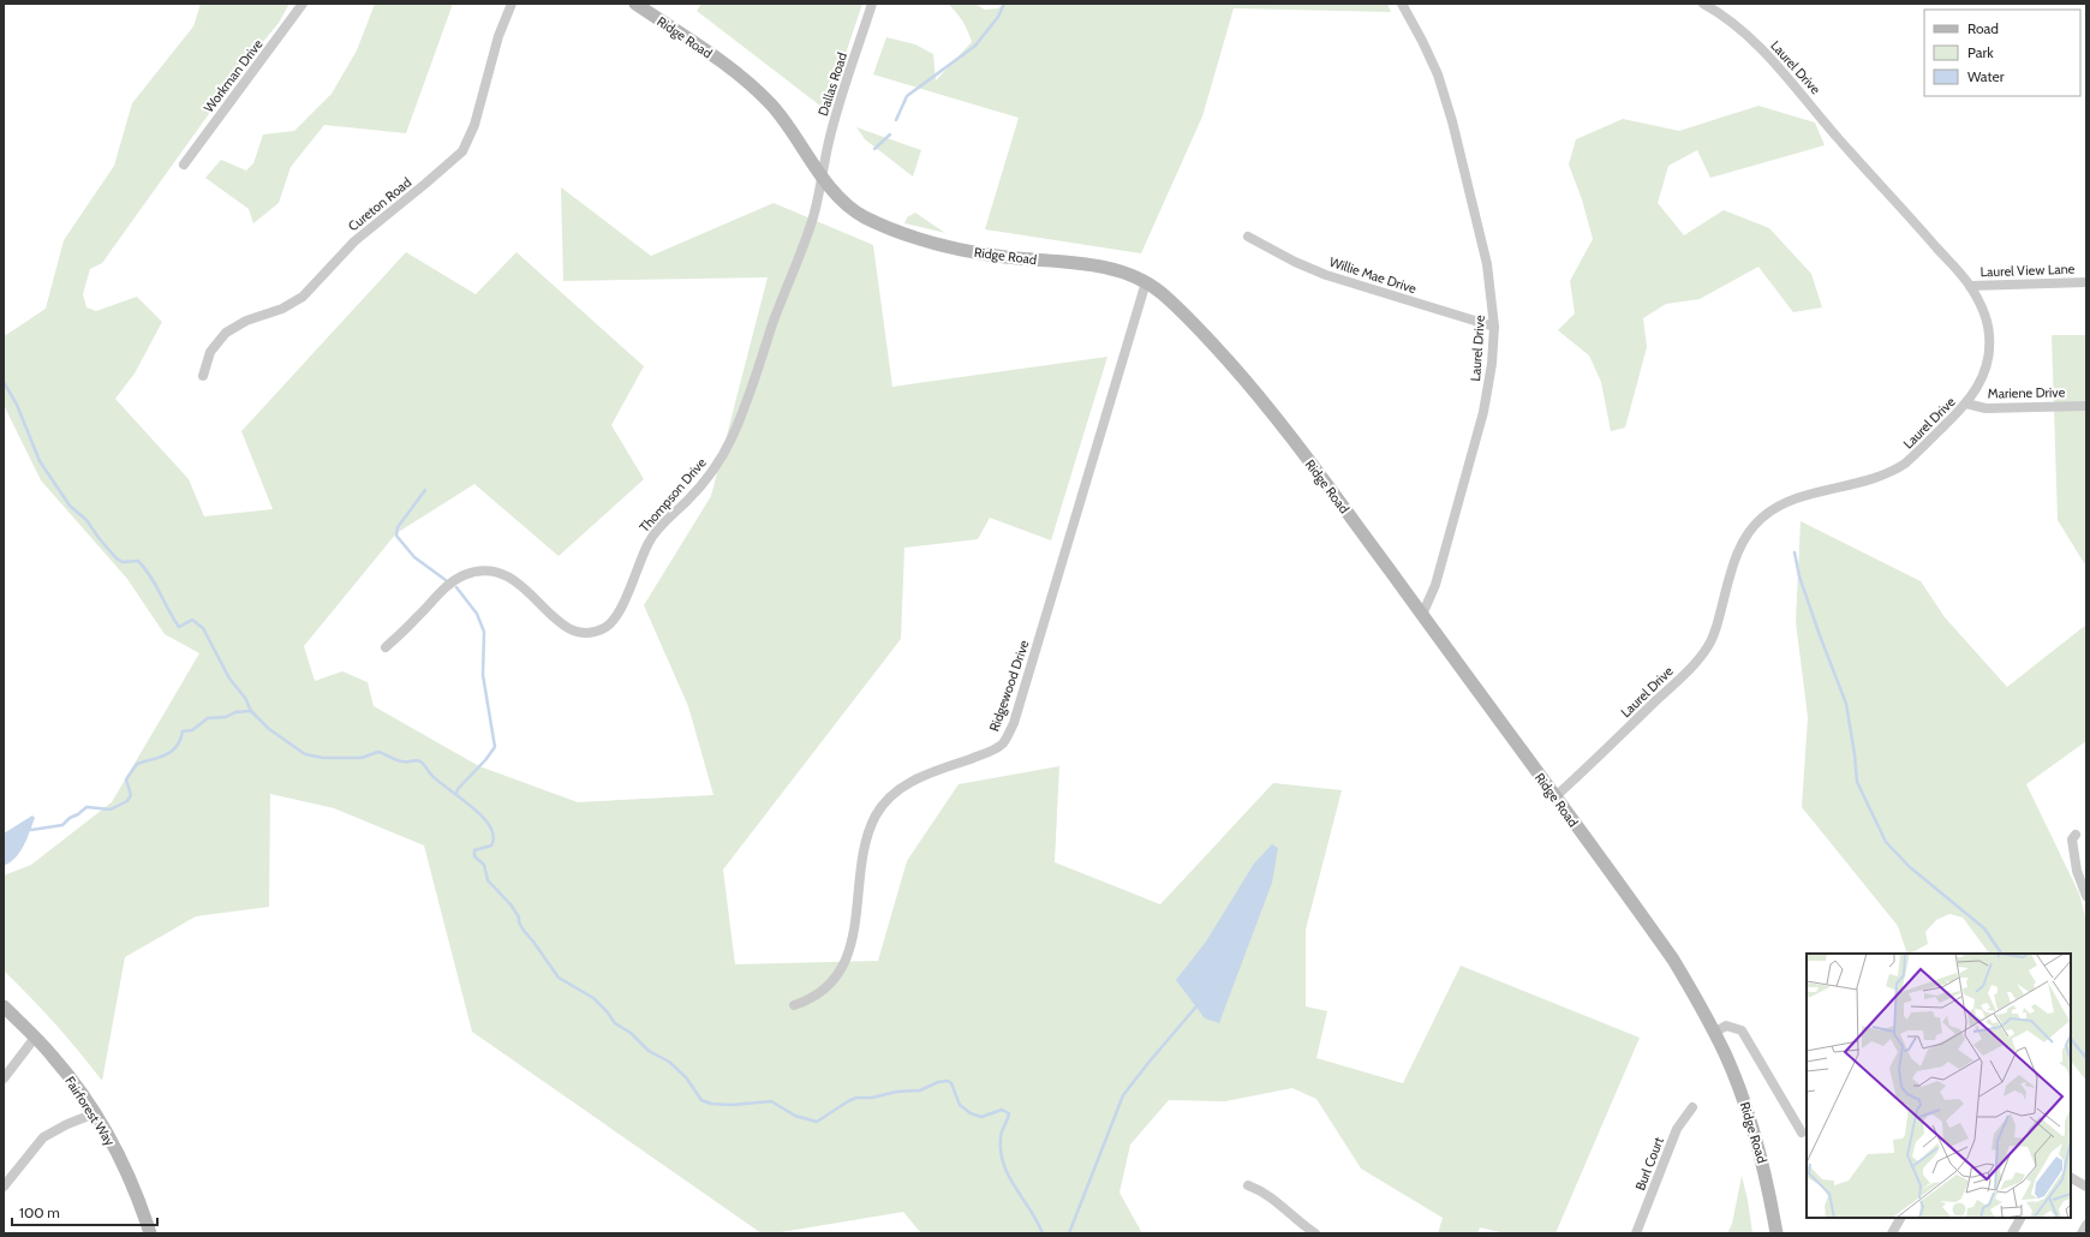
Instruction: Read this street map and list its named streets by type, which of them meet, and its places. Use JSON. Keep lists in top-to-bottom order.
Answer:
{
  "streets": {
    "street": [
      "Ridge Road",
      "Laurel Drive",
      "Workman Drive",
      "Dallas Road",
      "Cureton Road",
      "Laurel View Lane",
      "Willie Mae Drive",
      "Mariene Drive",
      "Thompson Drive",
      "Ridgewood Drive",
      "Fairforest Way",
      "Burl Court"
    ]
  },
  "crossings": [
    ["Ridge Road", "Laurel Drive"],
    ["Ridge Road", "Dallas Road"],
    ["Ridge Road", "Thompson Drive"],
    ["Ridge Road", "Ridgewood Drive"],
    ["Laurel Drive", "Laurel View Lane"],
    ["Laurel Drive", "Willie Mae Drive"],
    ["Laurel Drive", "Mariene Drive"],
    ["Dallas Road", "Thompson Drive"]
  ],
  "legend": ["Road", "Park", "Water"],
  "scale_bar": "100 m"
}
